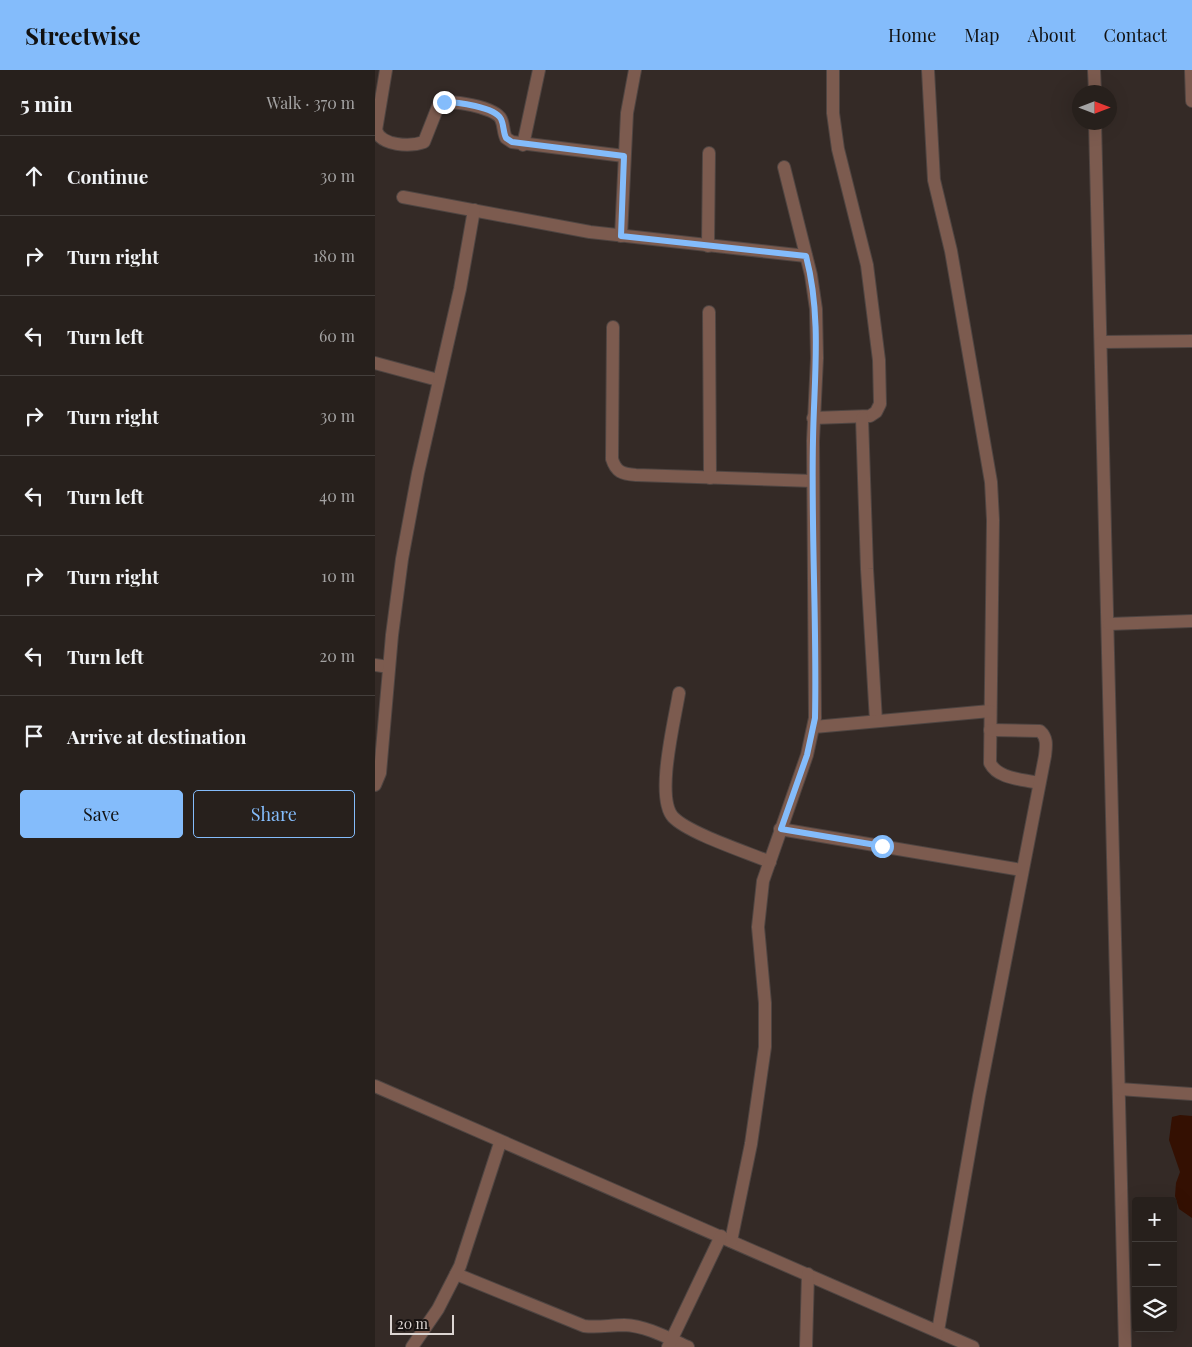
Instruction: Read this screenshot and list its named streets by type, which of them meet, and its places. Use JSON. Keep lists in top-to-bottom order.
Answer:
{
  "scale_bar": "20 m",
  "north": "right",
  "page": {
    "header": "Streetwise",
    "nav": [
      "Home",
      "Map",
      "About",
      "Contact"
    ],
    "heading": ["5 min", "Walk · 370 m"],
    "list": [
      ["Continue", "30 m"],
      ["Turn right", "180 m"],
      ["Turn left", "60 m"],
      ["Turn right", "30 m"],
      ["Turn left", "40 m"],
      ["Turn right", "10 m"],
      ["Turn left", "20 m"],
      "Arrive at destination"
    ],
    "buttons": ["Save", "Share"],
    "map_buttons": ["+", "−"],
    "scale": "20 m"
  }
}
